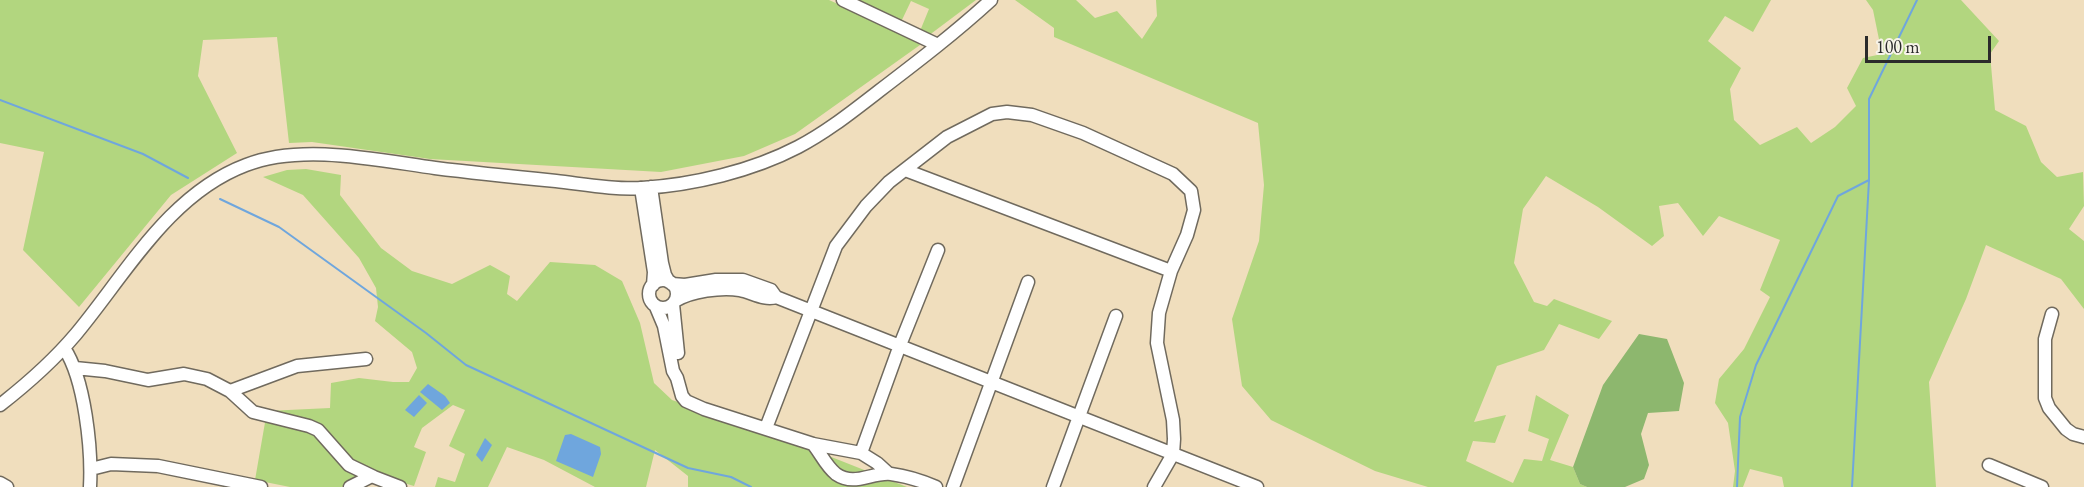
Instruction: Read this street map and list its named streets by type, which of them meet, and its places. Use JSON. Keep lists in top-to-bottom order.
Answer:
{
  "scale_bar": "100 m"
}
